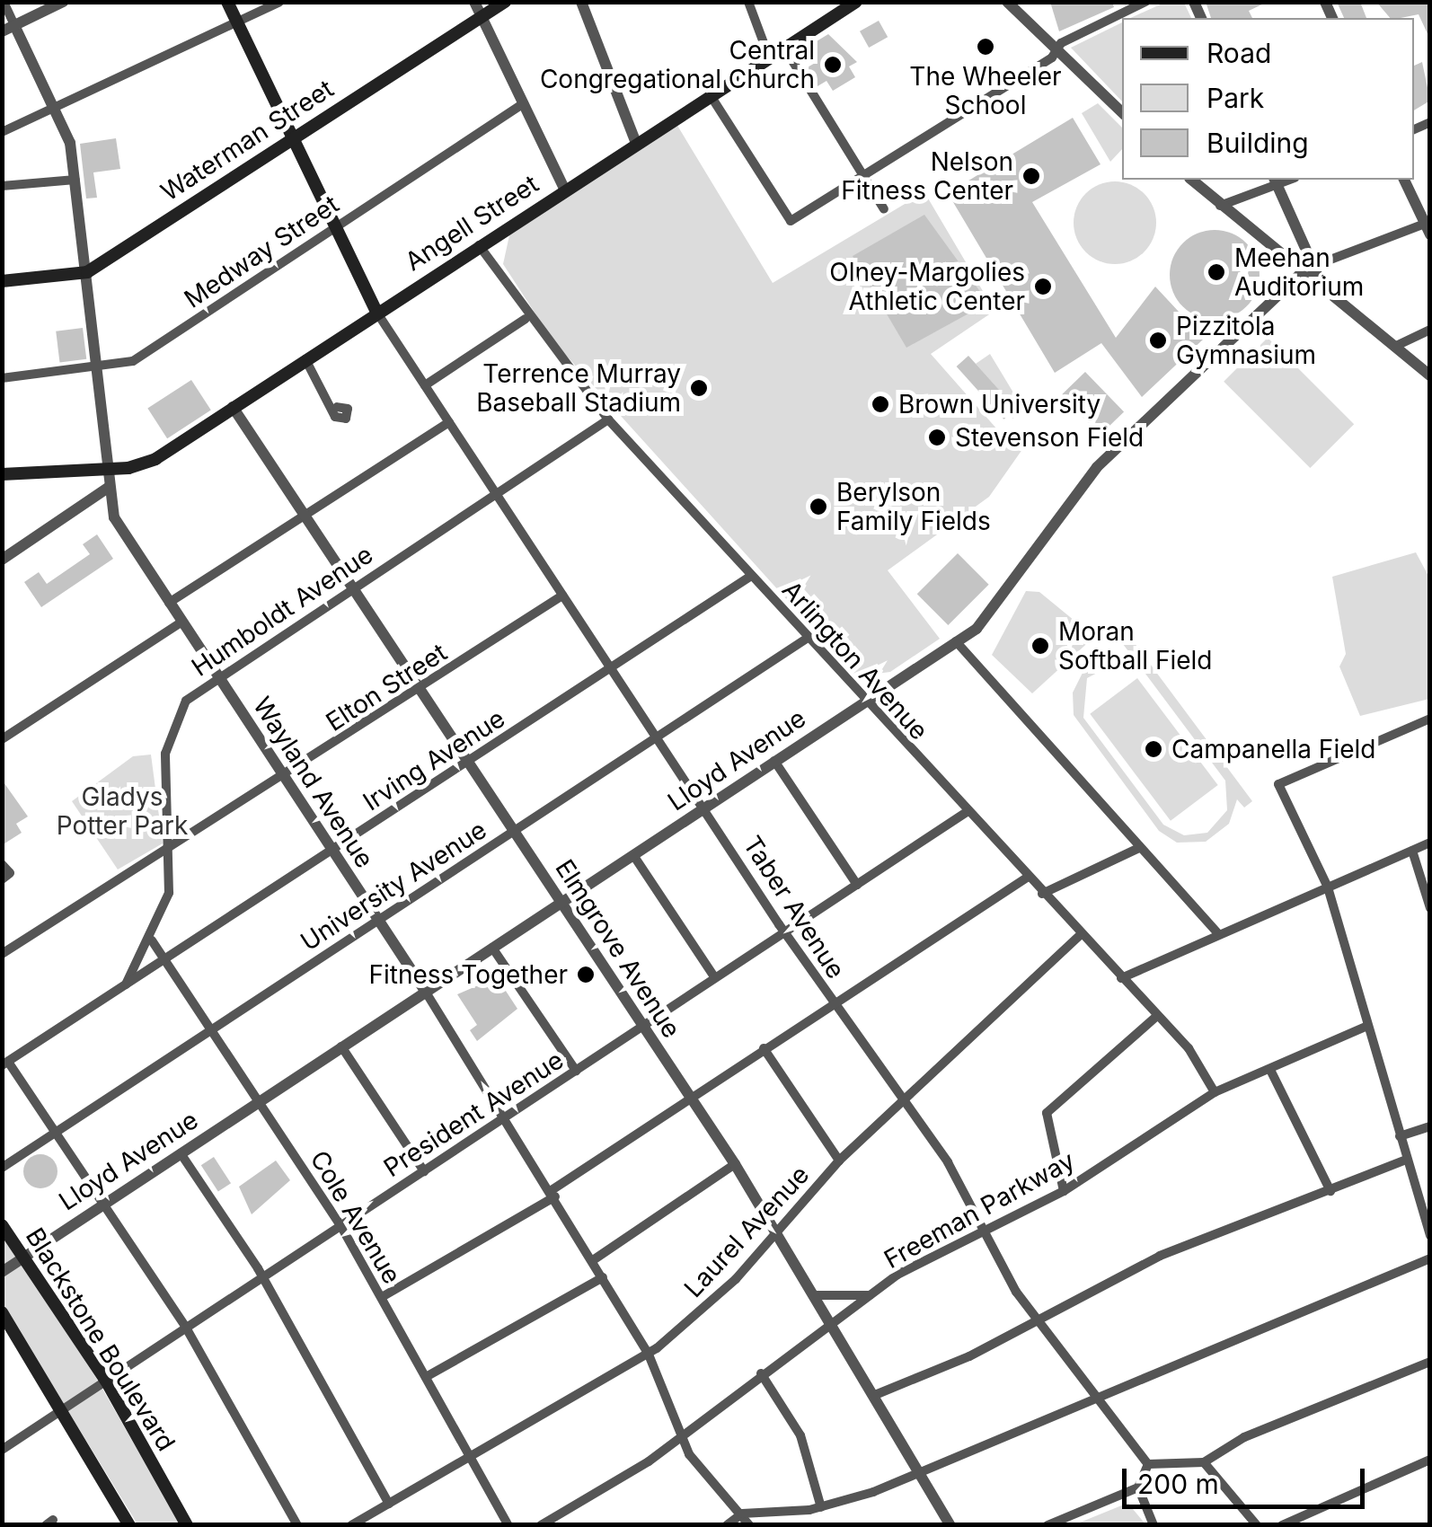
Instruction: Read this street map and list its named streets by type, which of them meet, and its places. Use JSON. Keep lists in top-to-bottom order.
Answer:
{
  "streets": {
    "main road": ["Waterman Street", "Angell Street", "Blackstone Boulevard"],
    "street": [
      "Medway Street",
      "Humboldt Avenue",
      "Arlington Avenue",
      "Elton Street",
      "Irving Avenue",
      "Lloyd Avenue",
      "Wayland Avenue",
      "University Avenue",
      "Taber Avenue",
      "Elmgrove Avenue",
      "President Avenue",
      "Freeman Parkway",
      "Cole Avenue",
      "Laurel Avenue"
    ]
  },
  "crossings": [
    ["Waterman Street", "Wayland Avenue"],
    ["Angell Street", "Arlington Avenue"],
    ["Angell Street", "Wayland Avenue"],
    ["Angell Street", "Taber Avenue"],
    ["Angell Street", "Elmgrove Avenue"],
    ["Medway Street", "Wayland Avenue"],
    ["Humboldt Avenue", "Arlington Avenue"],
    ["Humboldt Avenue", "Elton Street"],
    ["Humboldt Avenue", "Irving Avenue"],
    ["Humboldt Avenue", "Wayland Avenue"],
    ["Humboldt Avenue", "Taber Avenue"],
    ["Humboldt Avenue", "Elmgrove Avenue"],
    ["Humboldt Avenue", "Cole Avenue"],
    ["Arlington Avenue", "Irving Avenue"],
    ["Arlington Avenue", "Lloyd Avenue"],
    ["Arlington Avenue", "University Avenue"],
    ["Arlington Avenue", "President Avenue"],
    ["Arlington Avenue", "Freeman Parkway"],
    ["Arlington Avenue", "Laurel Avenue"],
    ["Elton Street", "Wayland Avenue"],
    ["Elton Street", "Taber Avenue"],
    ["Elton Street", "Elmgrove Avenue"],
    ["Irving Avenue", "Wayland Avenue"],
    ["Irving Avenue", "Taber Avenue"],
    ["Irving Avenue", "Elmgrove Avenue"],
    ["Irving Avenue", "Cole Avenue"],
    ["Lloyd Avenue", "Wayland Avenue"],
    ["Lloyd Avenue", "Taber Avenue"],
    ["Lloyd Avenue", "Elmgrove Avenue"],
    ["Lloyd Avenue", "Cole Avenue"],
    ["Lloyd Avenue", "Blackstone Boulevard"],
    ["Wayland Avenue", "University Avenue"],
    ["Wayland Avenue", "President Avenue"],
    ["Wayland Avenue", "Freeman Parkway"],
    ["Wayland Avenue", "Laurel Avenue"],
    ["University Avenue", "Taber Avenue"],
    ["University Avenue", "Elmgrove Avenue"],
    ["University Avenue", "Cole Avenue"],
    ["Taber Avenue", "President Avenue"],
    ["Taber Avenue", "Freeman Parkway"],
    ["Taber Avenue", "Laurel Avenue"],
    ["Elmgrove Avenue", "President Avenue"],
    ["Elmgrove Avenue", "Freeman Parkway"],
    ["Elmgrove Avenue", "Laurel Avenue"],
    ["President Avenue", "Cole Avenue"],
    ["President Avenue", "Blackstone Boulevard"],
    ["Cole Avenue", "Laurel Avenue"]
  ],
  "parks": ["Gladys Potter Park"],
  "places": [
    "The Wheeler School",
    "Central Congregational Church",
    "Nelson Fitness Center",
    "Meehan Auditorium",
    "Olney-Margolies Athletic Center",
    "Pizzitola Gymnasium",
    "Terrence Murray Baseball Stadium",
    "Brown University",
    "Stevenson Field",
    "Berylson Family Fields",
    "Moran Softball Field",
    "Campanella Field",
    "Fitness Together"
  ],
  "legend": ["Road", "Park", "Building"],
  "scale_bar": "200 m"
}
